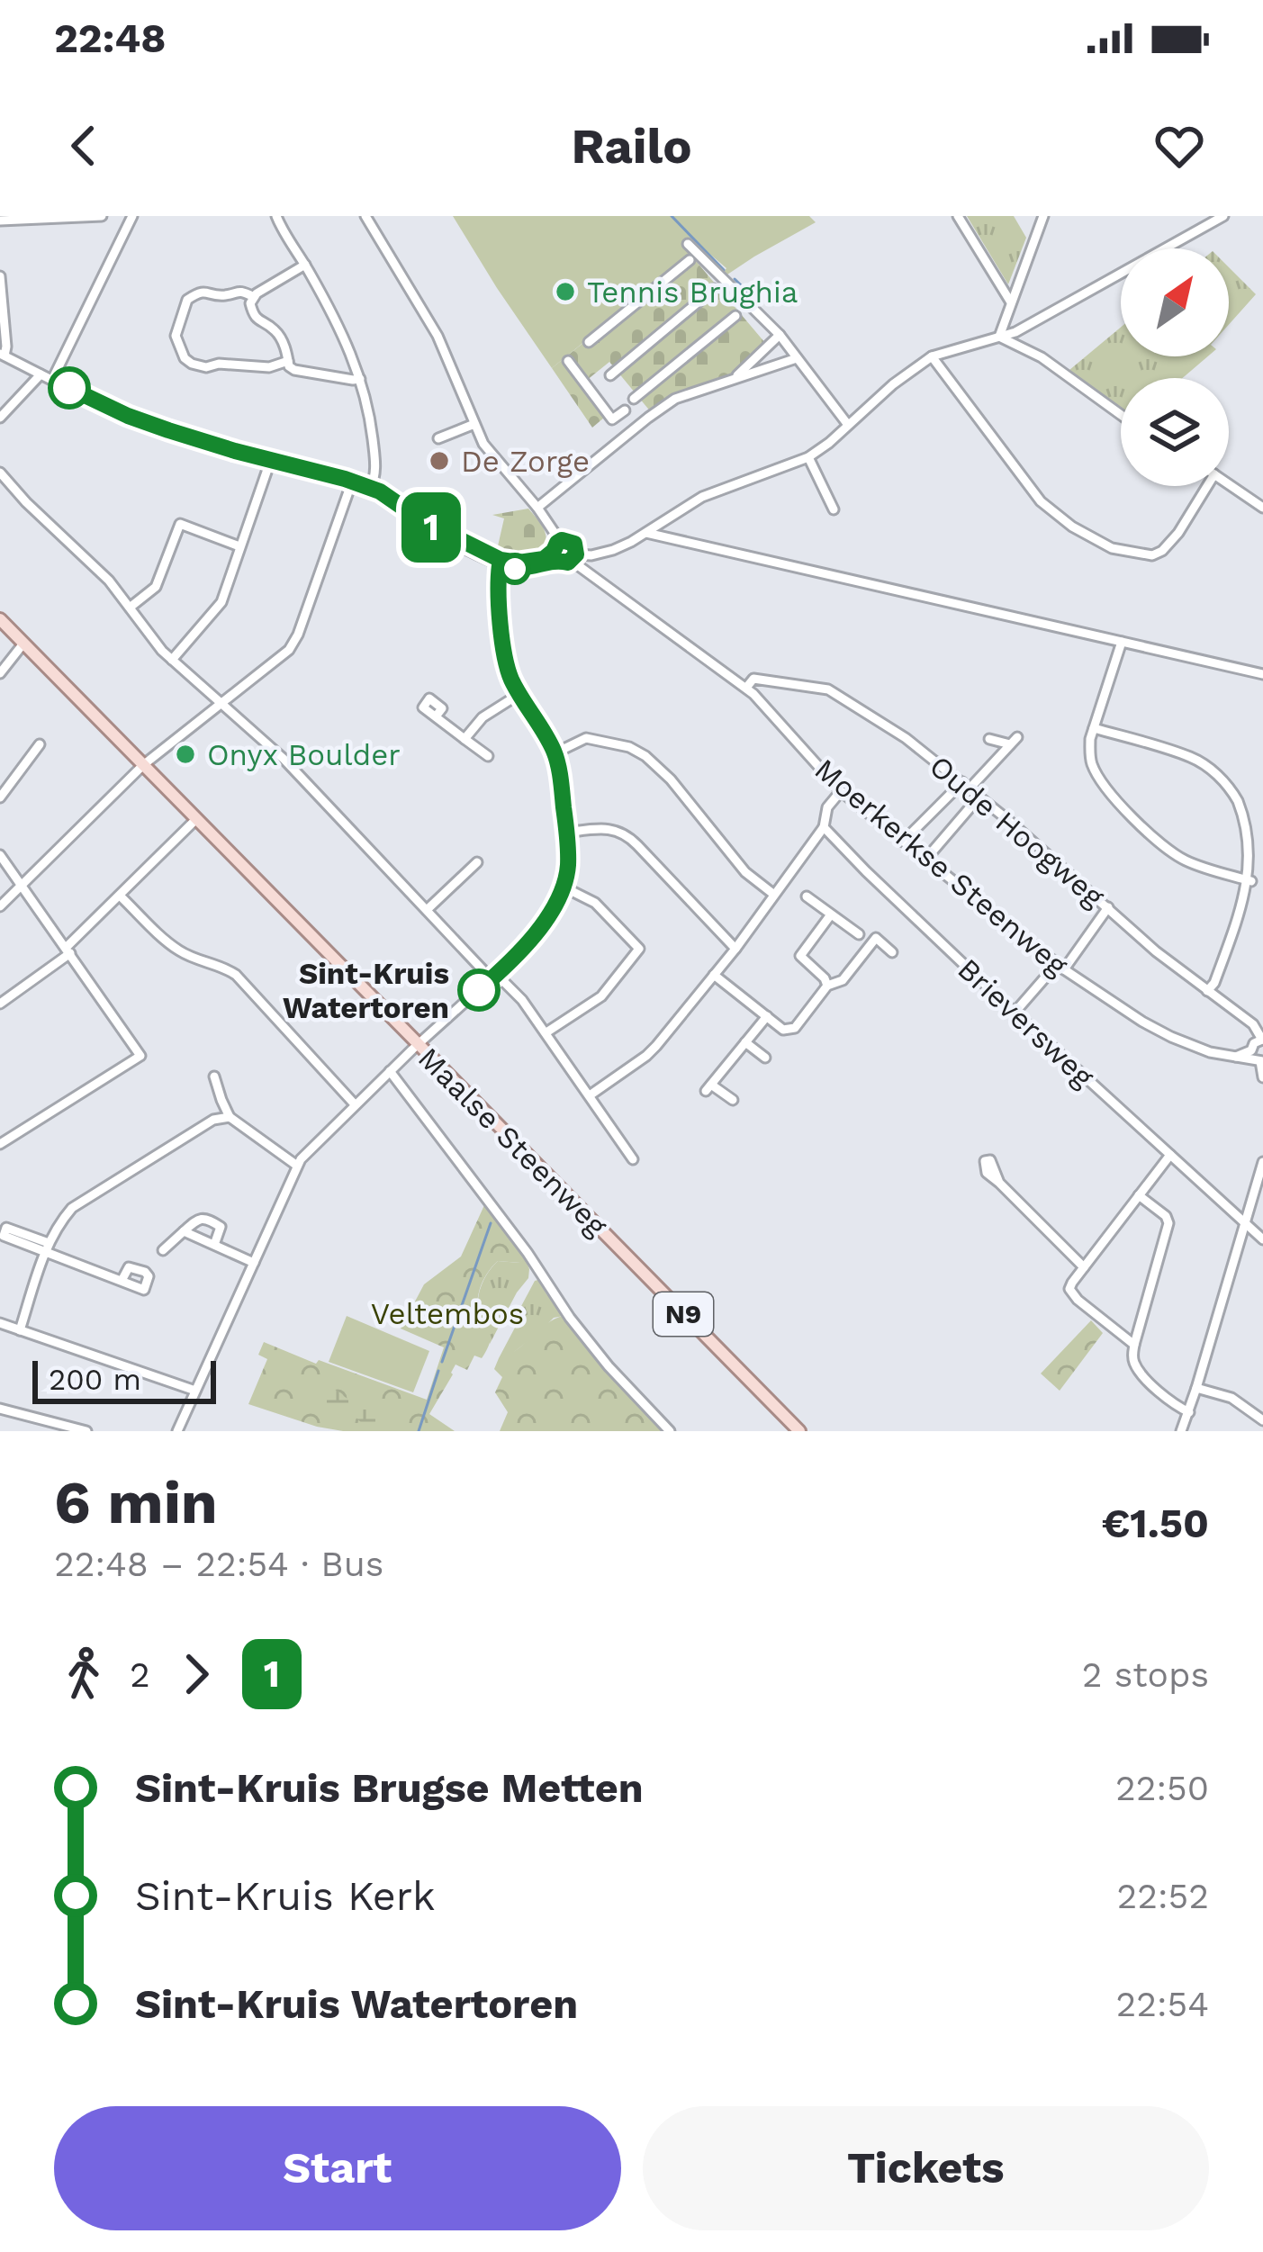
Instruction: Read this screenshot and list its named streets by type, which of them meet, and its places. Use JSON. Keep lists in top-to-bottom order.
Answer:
{
  "streets": {
    "main road": ["Maalse Steenweg", "N9"],
    "street": ["Oude Hoogweg", "Moerkerkse Steenweg", "Brieversweg"]
  },
  "crossings": [
    ["Oude Hoogweg", "Moerkerkse Steenweg"]
  ],
  "parks": ["Veltembos"],
  "places": [
    "Tennis Brughia",
    "De Zorge",
    "Onyx Boulder",
    "Sint-Kruis Watertoren"
  ],
  "lines": ["bus line 1"],
  "scale_bar": "200 m",
  "north": "top right",
  "page": {
    "status": "22:48",
    "header": "Railo",
    "on_map": "1",
    "scale": "200 m",
    "heading": ["6 min", "22:48 – 22:54 · Bus", "€1.50"],
    "legs": ["2", "1", "2 stops"],
    "list": [
      {
        "name": "Sint-Kruis Brugse Metten",
        "value": "22:50"
      },
      {
        "name": "Sint-Kruis Kerk",
        "value": "22:52"
      },
      {
        "name": "Sint-Kruis Watertoren",
        "value": "22:54"
      }
    ],
    "buttons": ["Start", "Tickets"]
  }
}
